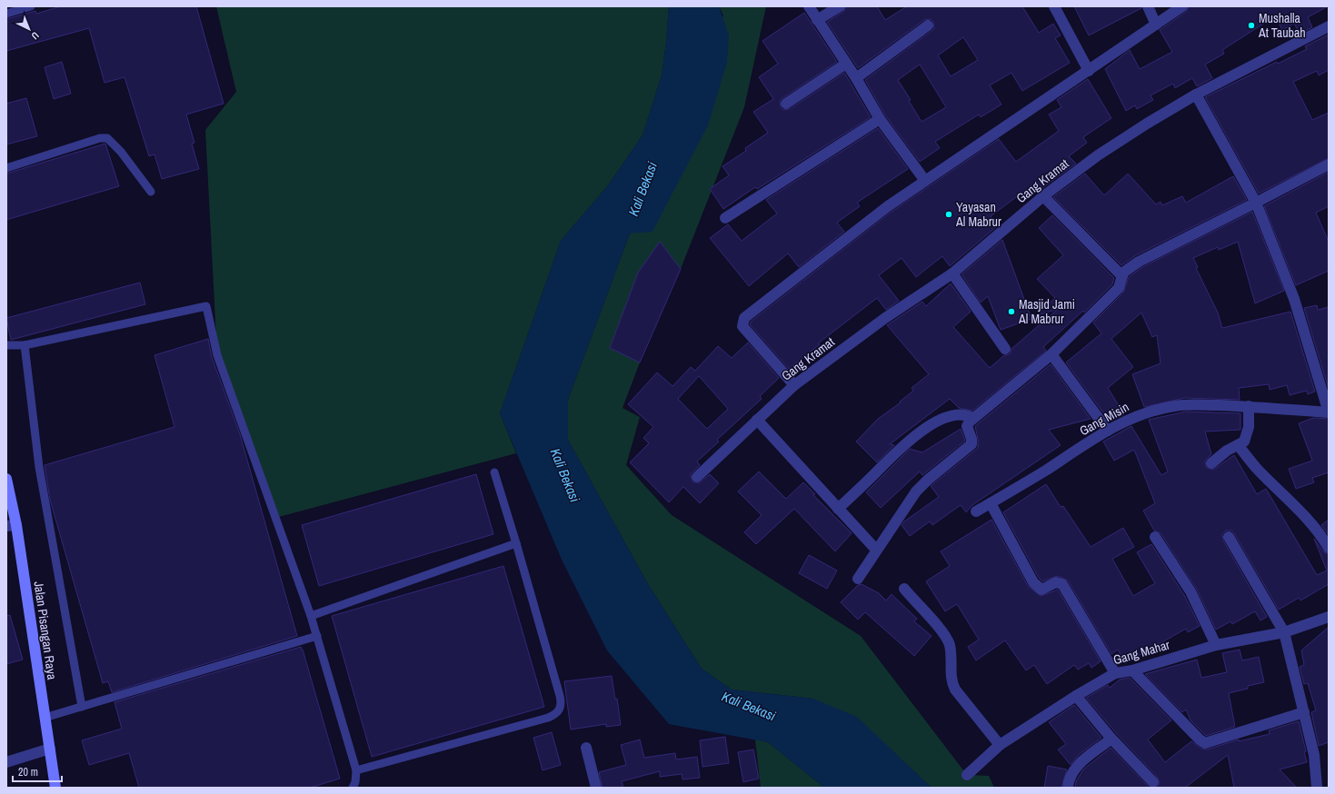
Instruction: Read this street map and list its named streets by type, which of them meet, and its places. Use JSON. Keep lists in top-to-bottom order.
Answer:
{
  "streets": {
    "street": [
      "Gang Kramat",
      "Gang Misin",
      "Jalan Pisangan Raya",
      "Gang Mahar"
    ]
  },
  "water": ["Kali Bekasi"],
  "places": ["Mushalla At Taubah", "Yayasan Al Mabrur", "Masjid Jami Al Mabrur"],
  "scale_bar": "20 m",
  "north": "bottom right"
}
